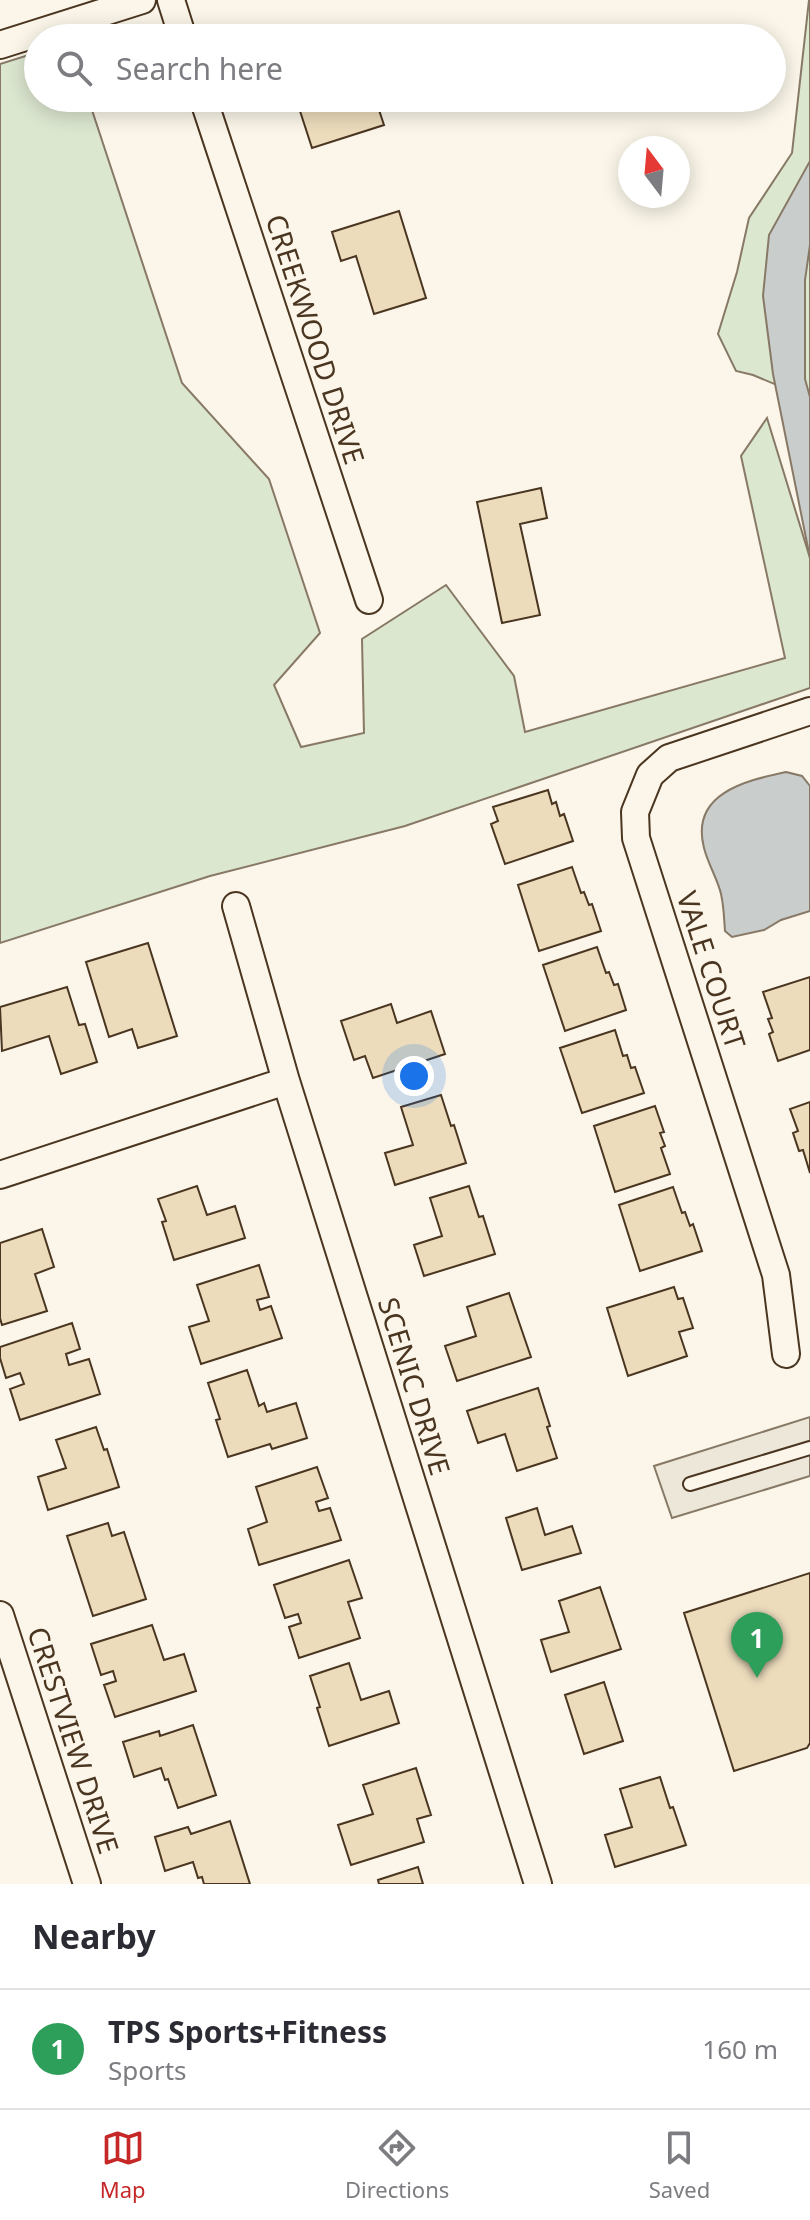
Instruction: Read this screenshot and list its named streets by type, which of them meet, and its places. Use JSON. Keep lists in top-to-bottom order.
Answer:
{
  "streets": {
    "street": [
      "CREEKWOOD DRIVE",
      "VALE COURT",
      "SCENIC DRIVE",
      "CRESTVIEW DRIVE"
    ]
  },
  "north": "top",
  "page": {
    "search": "Search here",
    "pins": "1",
    "heading": "Nearby",
    "list": [
      {
        "mark": "1",
        "name": "TPS Sports+Fitness",
        "note": "Sports",
        "value": "160 m"
      }
    ],
    "nav": ["Map", "Directions", "Saved"]
  }
}
